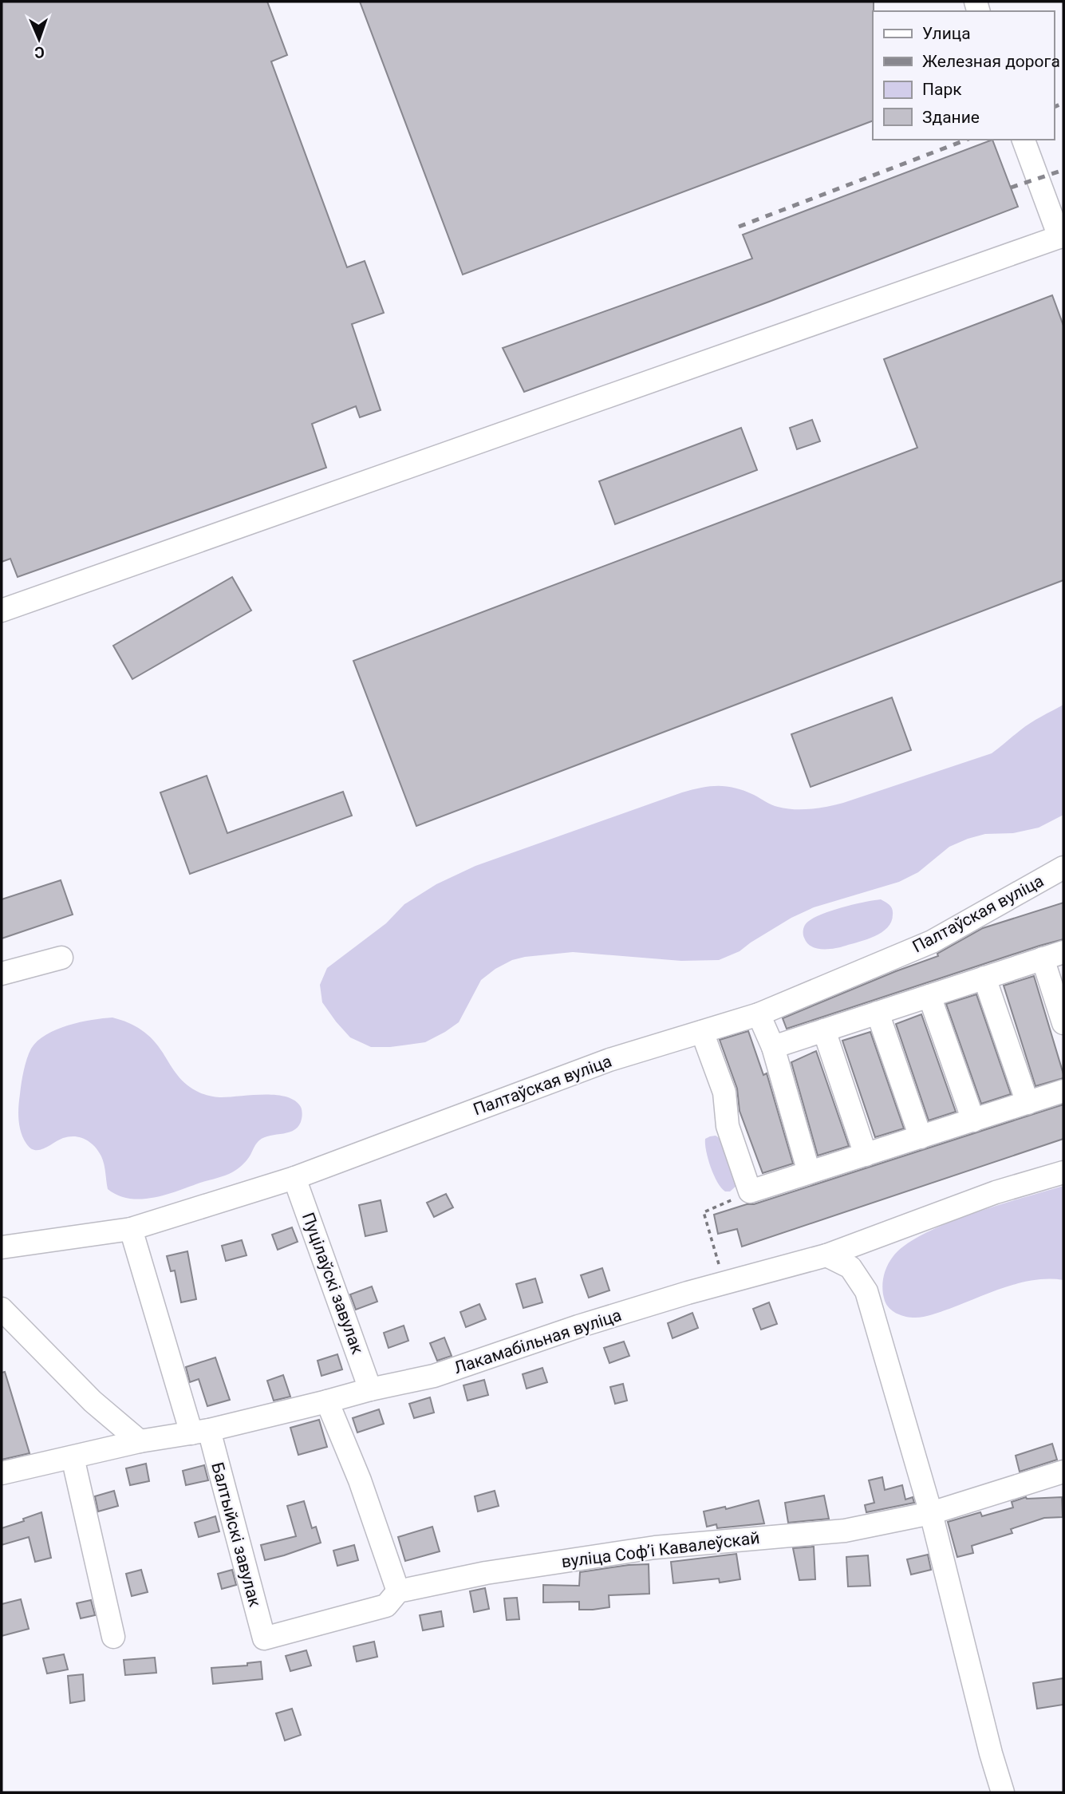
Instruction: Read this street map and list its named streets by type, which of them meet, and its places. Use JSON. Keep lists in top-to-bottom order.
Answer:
{
  "streets": {
    "street": [
      "Палтаўская вуліца",
      "Пуцілаўскі завулак",
      "Лакамабільная вуліца",
      "Балтыйскі завулак",
      "вуліца Софʼі Кавалеўскай"
    ]
  },
  "crossings": [
    ["Палтаўская вуліца", "Пуцілаўскі завулак"],
    ["Палтаўская вуліца", "Балтыйскі завулак"],
    ["Пуцілаўскі завулак", "Лакамабільная вуліца"],
    ["Лакамабільная вуліца", "Балтыйскі завулак"],
    ["Балтыйскі завулак", "вуліца Софʼі Кавалеўскай"]
  ],
  "legend": [
    "Улица",
    "Железная дорога",
    "Парк",
    "Здание"
  ],
  "north": "bottom"
}
